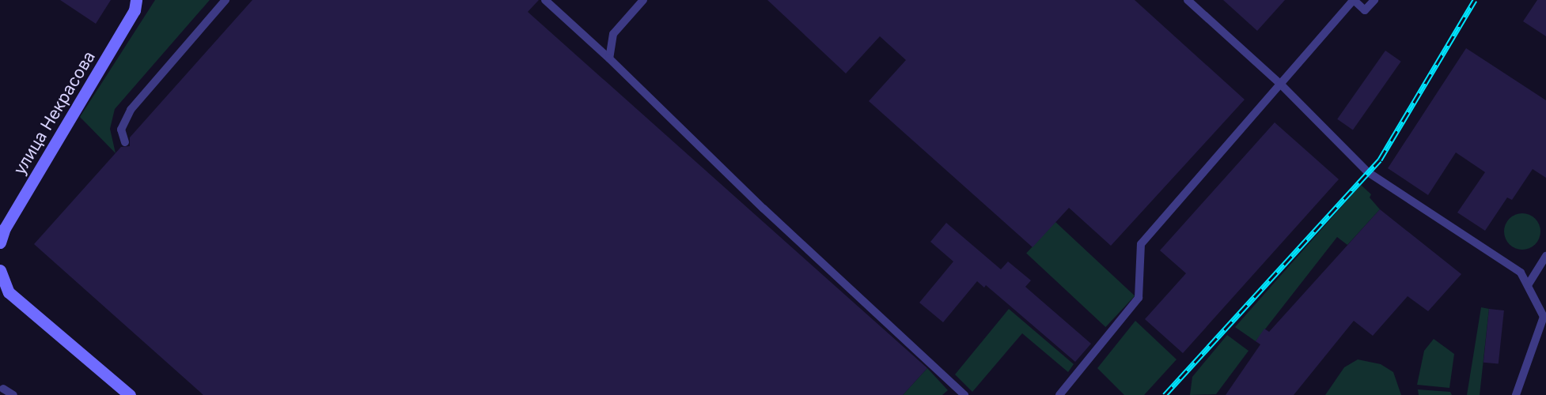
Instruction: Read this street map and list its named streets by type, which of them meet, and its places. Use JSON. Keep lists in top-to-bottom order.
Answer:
{
  "streets": {
    "main road": ["улица Некрасова"]
  }
}
